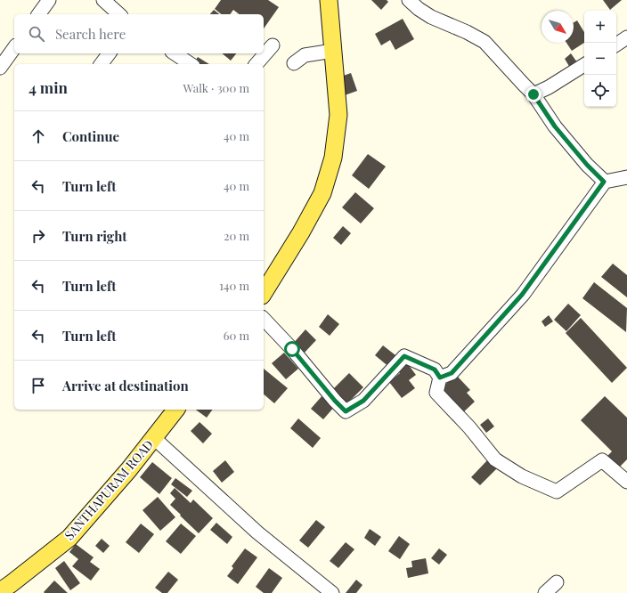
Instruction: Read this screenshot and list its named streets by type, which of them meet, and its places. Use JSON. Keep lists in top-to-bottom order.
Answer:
{
  "streets": {
    "main road": ["SANTHAPURAM ROAD"]
  },
  "north": "bottom right",
  "page": {
    "map_buttons": ["+", "−"],
    "search": "Search here",
    "heading": ["4 min", "Walk · 300 m"],
    "list": [
      ["Continue", "40 m"],
      ["Turn left", "40 m"],
      ["Turn right", "20 m"],
      ["Turn left", "140 m"],
      ["Turn left", "60 m"],
      "Arrive at destination"
    ]
  }
}
